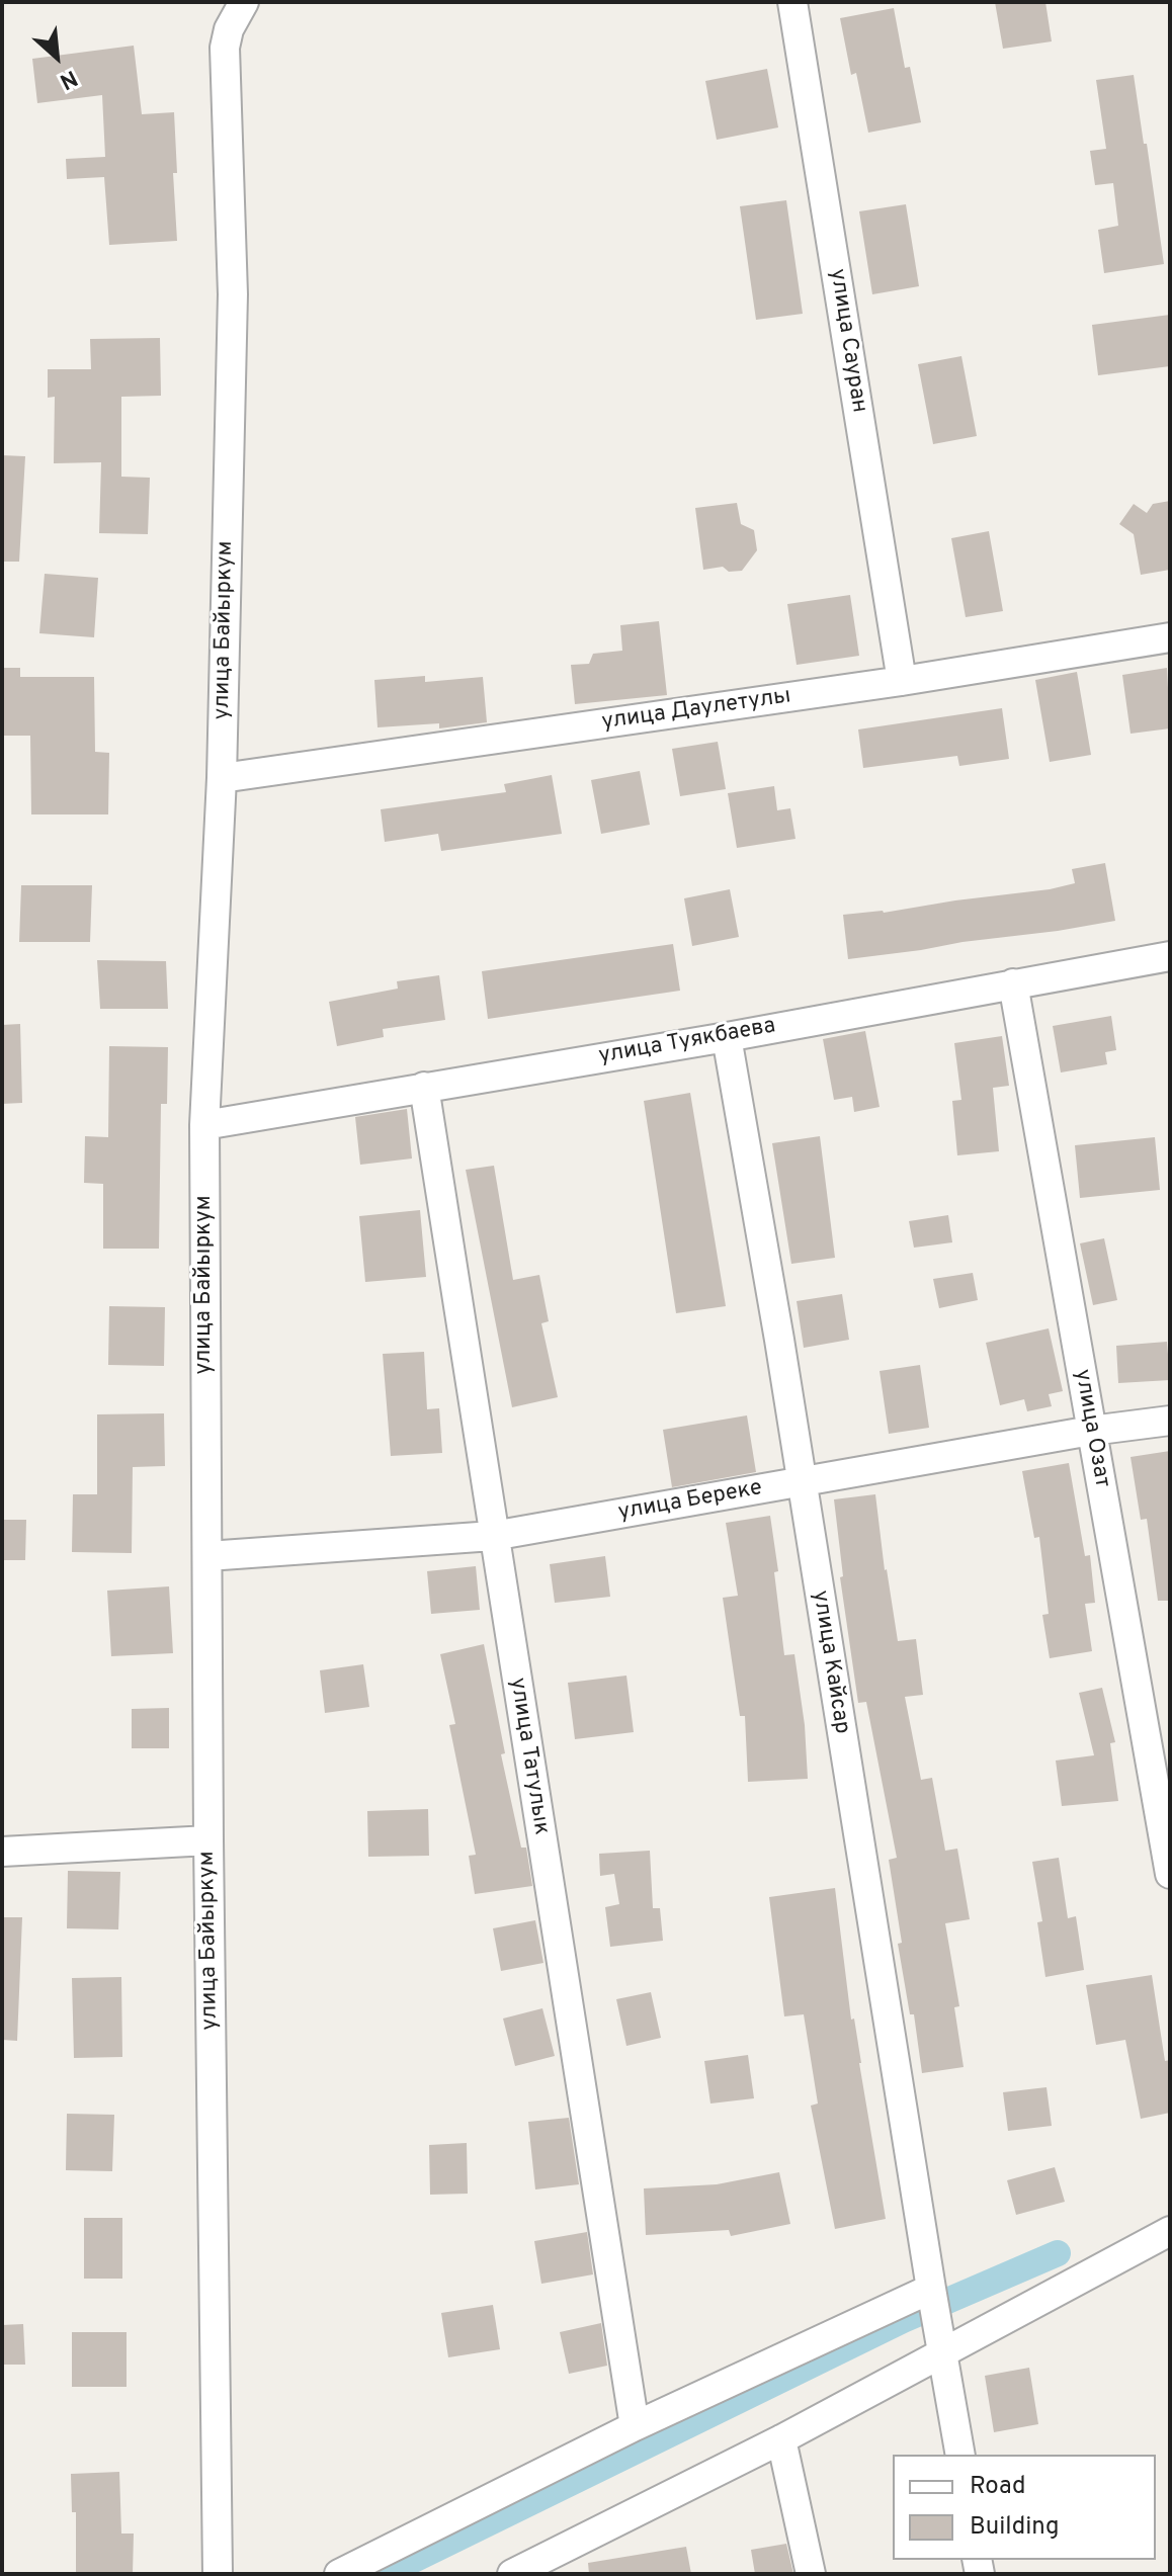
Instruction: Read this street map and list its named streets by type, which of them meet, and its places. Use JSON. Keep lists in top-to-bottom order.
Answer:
{
  "streets": {
    "street": [
      "улица Сауран",
      "улица Байыркум",
      "улица Даулетулы",
      "улица Туякбаева",
      "улица Озат",
      "улица Береке",
      "улица Кайсар",
      "улица Татулык"
    ]
  },
  "crossings": [
    ["улица Сауран", "улица Даулетулы"],
    ["улица Байыркум", "улица Даулетулы"],
    ["улица Байыркум", "улица Туякбаева"],
    ["улица Байыркум", "улица Береке"],
    ["улица Туякбаева", "улица Озат"],
    ["улица Туякбаева", "улица Кайсар"],
    ["улица Туякбаева", "улица Татулык"],
    ["улица Озат", "улица Береке"],
    ["улица Береке", "улица Кайсар"],
    ["улица Береке", "улица Татулык"]
  ],
  "legend": ["Road", "Building"],
  "north": "bottom right"
}
